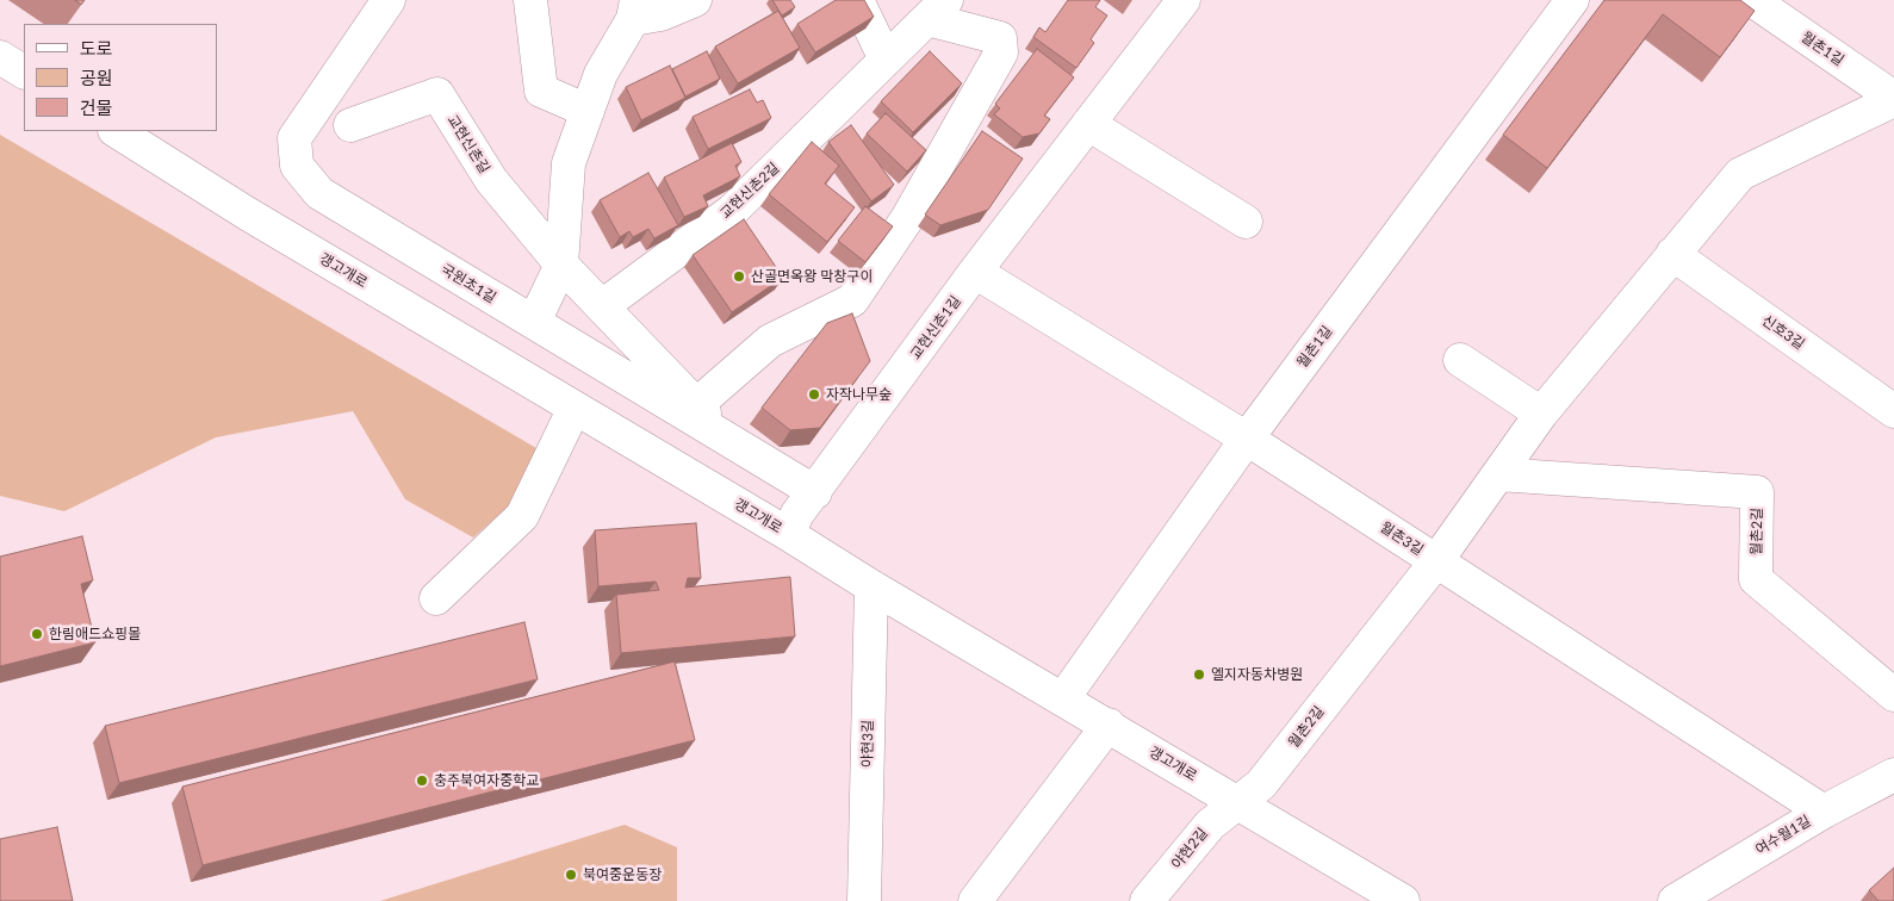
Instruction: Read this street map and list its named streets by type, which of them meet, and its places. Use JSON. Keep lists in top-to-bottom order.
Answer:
{
  "streets": {
    "street": [
      "월촌1길",
      "교현신촌길",
      "교현신촌2길",
      "갱고개로",
      "국원초1길",
      "교현신촌1길",
      "신호3길",
      "월촌2길",
      "월촌3길",
      "야현3길",
      "여수월1길",
      "야현2길"
    ]
  },
  "crossings": [
    ["월촌1길", "갱고개로"],
    ["월촌1길", "월촌2길"],
    ["월촌1길", "월촌3길"],
    ["갱고개로", "교현신촌1길"],
    ["갱고개로", "월촌2길"],
    ["갱고개로", "야현3길"],
    ["갱고개로", "야현2길"],
    ["국원초1길", "교현신촌1길"],
    ["교현신촌1길", "월촌3길"],
    ["신호3길", "월촌2길"],
    ["월촌2길", "월촌3길"],
    ["월촌2길", "야현2길"],
    ["월촌3길", "여수월1길"]
  ],
  "places": [
    "산골면옥왕 막창구이",
    "자작나무숲",
    "한림애드쇼핑몰",
    "엘지자동차병원",
    "충주북여자중학교",
    "북여중운동장"
  ],
  "legend": ["도로", "공원", "건물"]
}
